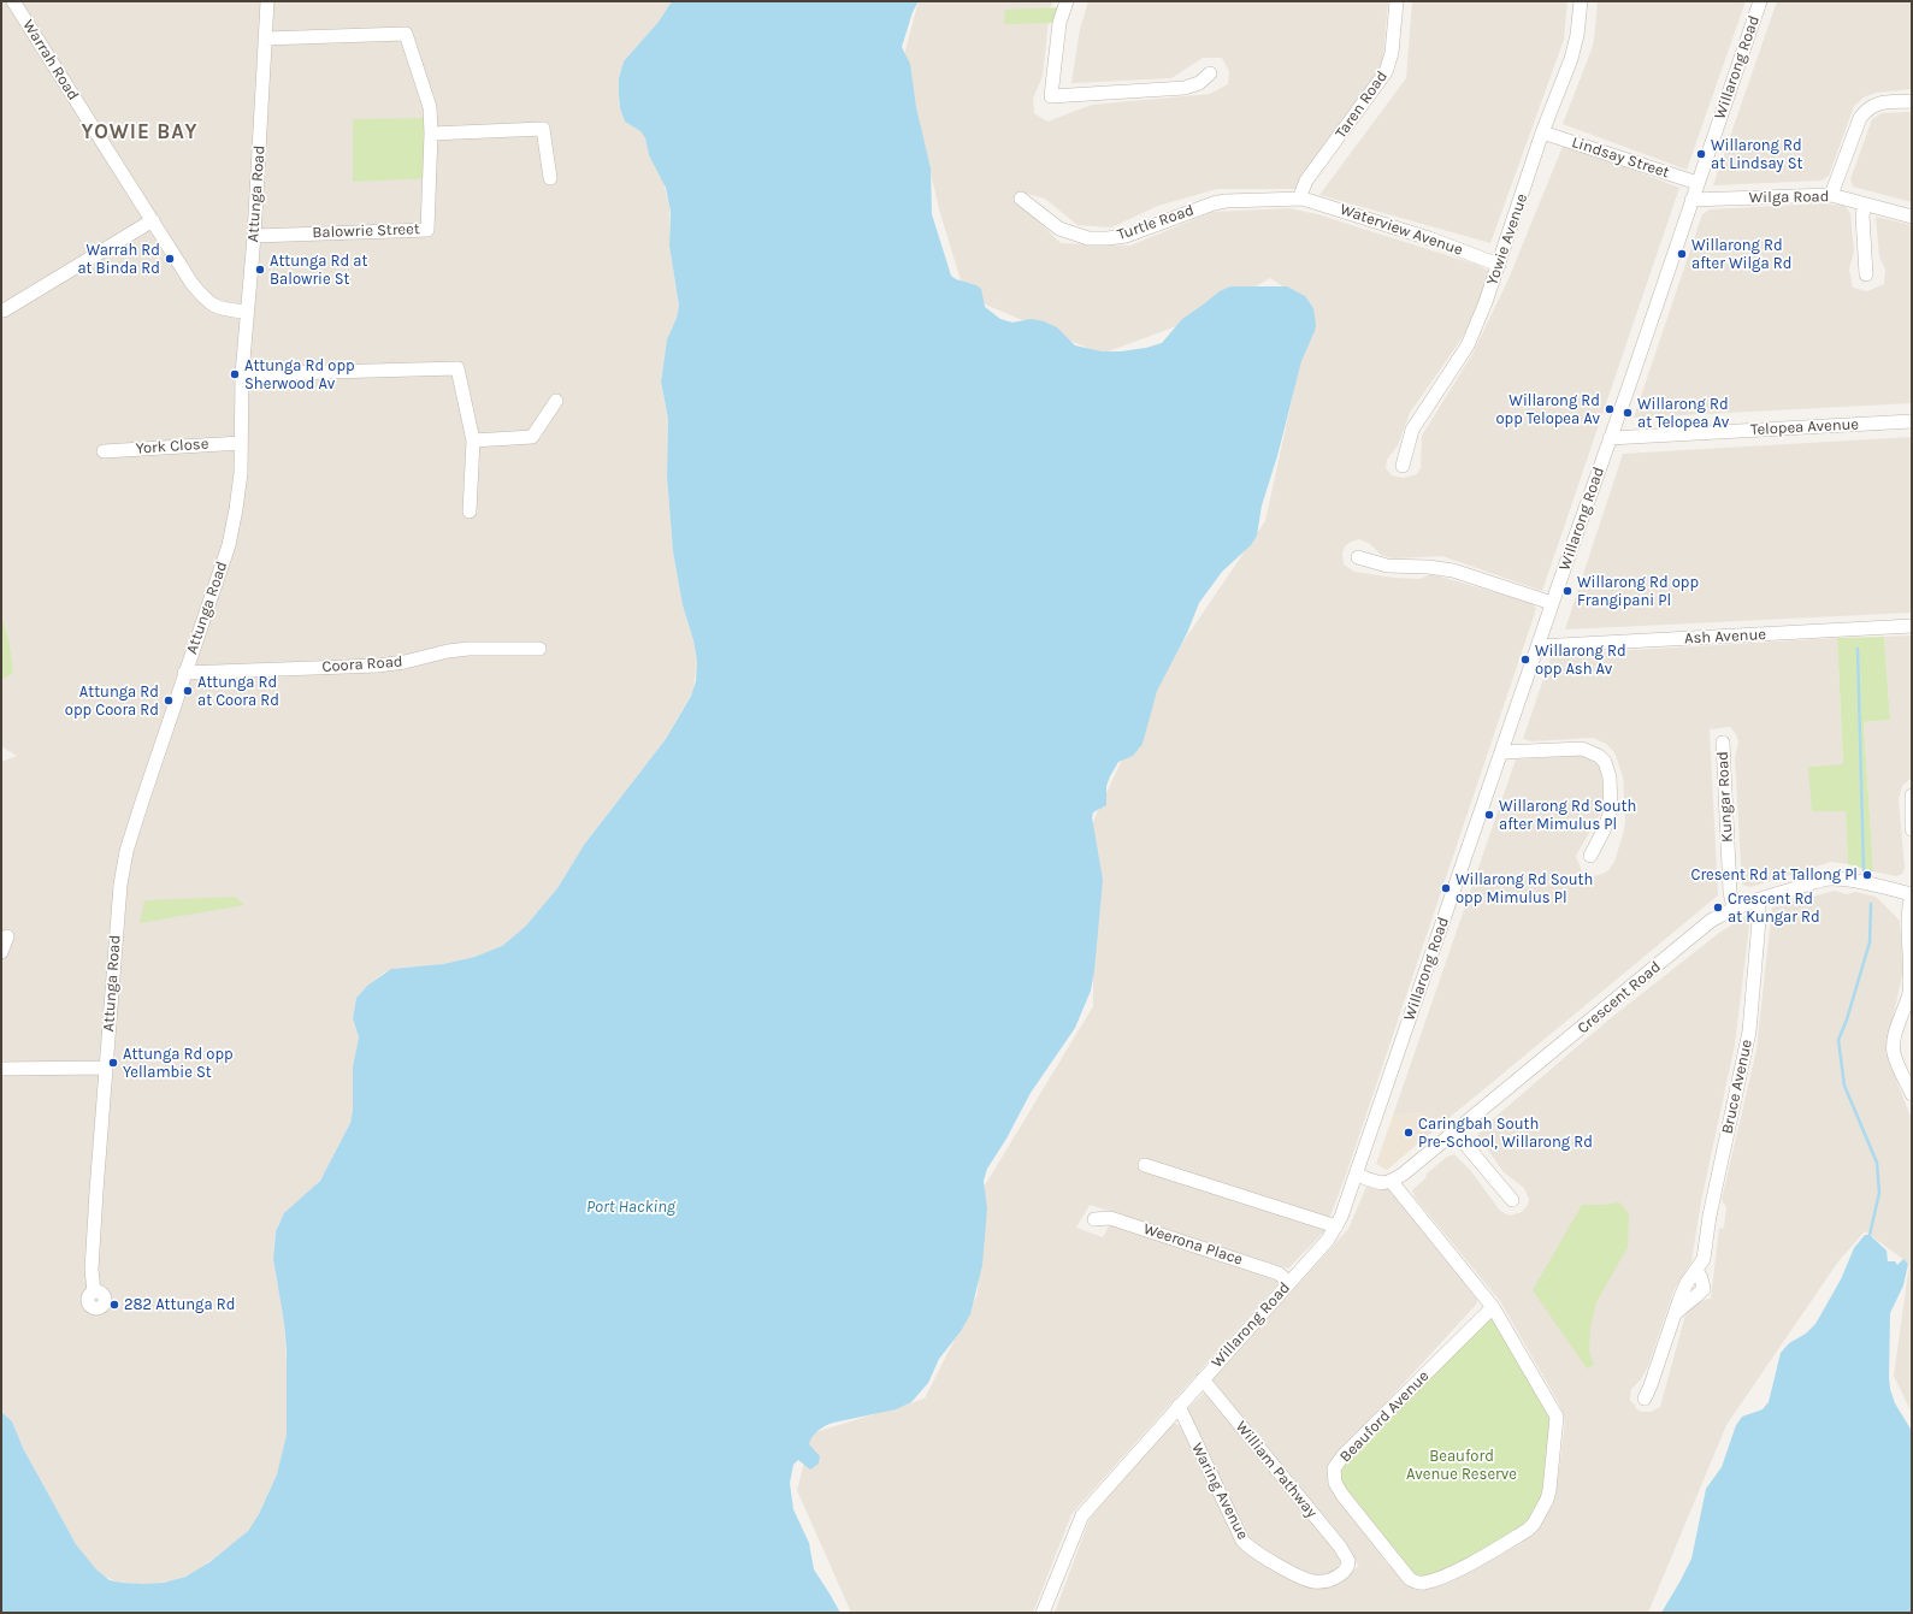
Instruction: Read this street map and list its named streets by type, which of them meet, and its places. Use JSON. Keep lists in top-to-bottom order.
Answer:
{
  "streets": {
    "street": [
      "Warrah Road",
      "Willarong Road",
      "Taren Road",
      "Lindsay Street",
      "Attunga Road",
      "Wilga Road",
      "Turtle Road",
      "Waterview Avenue",
      "Balowrie Street",
      "Yowie Avenue",
      "Telopea Avenue",
      "York Close",
      "Ash Avenue",
      "Coora Road",
      "Kungar Road",
      "Crescent Road",
      "Bruce Avenue",
      "Weerona Place",
      "Beauford Avenue",
      "William Pathway",
      "Waring Avenue"
    ]
  },
  "crossings": [
    ["Warrah Road", "Attunga Road"],
    ["Willarong Road", "Lindsay Street"],
    ["Willarong Road", "Wilga Road"],
    ["Willarong Road", "Telopea Avenue"],
    ["Willarong Road", "Ash Avenue"],
    ["Willarong Road", "Weerona Place"],
    ["Willarong Road", "William Pathway"],
    ["Willarong Road", "Waring Avenue"],
    ["Taren Road", "Turtle Road"],
    ["Taren Road", "Waterview Avenue"],
    ["Lindsay Street", "Yowie Avenue"],
    ["Attunga Road", "Balowrie Street"],
    ["Attunga Road", "York Close"],
    ["Attunga Road", "Coora Road"],
    ["Turtle Road", "Waterview Avenue"],
    ["Waterview Avenue", "Yowie Avenue"],
    ["Kungar Road", "Crescent Road"],
    ["Crescent Road", "Bruce Avenue"],
    ["Crescent Road", "Beauford Avenue"],
    ["William Pathway", "Waring Avenue"]
  ],
  "districts": ["YOWIE BAY"],
  "water": ["Port Hacking"],
  "parks": ["Beauford Avenue Reserve"],
  "places": [
    "Willarong Rd at Lindsay St",
    "Willarong Rd after Wilga Rd",
    "Warrah Rd at Binda Rd",
    "Attunga Rd at Balowrie St",
    "Attunga Rd opp Sherwood Av",
    "Willarong Rd opp Telopea Av",
    "Willarong Rd at Telopea Av",
    "Willarong Rd opp Frangipani Pl",
    "Willarong Rd opp Ash Av",
    "Attunga Rd at Coora Rd",
    "Attunga Rd opp Coora Rd",
    "Willarong Rd South after Mimulus Pl",
    "Cresent Rd at Tallong Pl",
    "Willarong Rd South opp Mimulus Pl",
    "Crescent Rd at Kungar Rd",
    "Attunga Rd opp Yellambie St",
    "Caringbah South Pre-School, Willarong Rd",
    "282 Attunga Rd"
  ]
}
